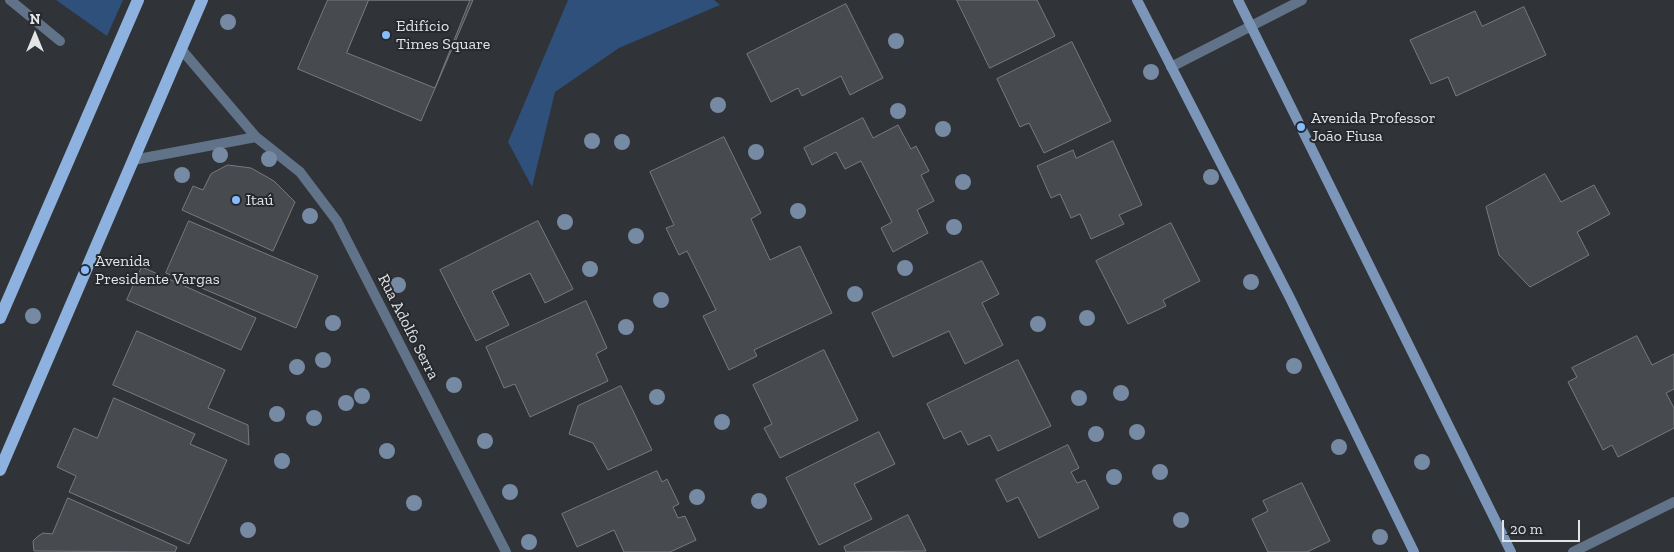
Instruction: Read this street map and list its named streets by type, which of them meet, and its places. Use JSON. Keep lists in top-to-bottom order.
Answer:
{
  "streets": {
    "street": ["Rua Adolfo Serra"]
  },
  "places": [
    "Edifício Times Square",
    "Avenida Professor João Fiusa",
    "Itaú",
    "Avenida Presidente Vargas"
  ],
  "scale_bar": "20 m",
  "north": "top"
}
